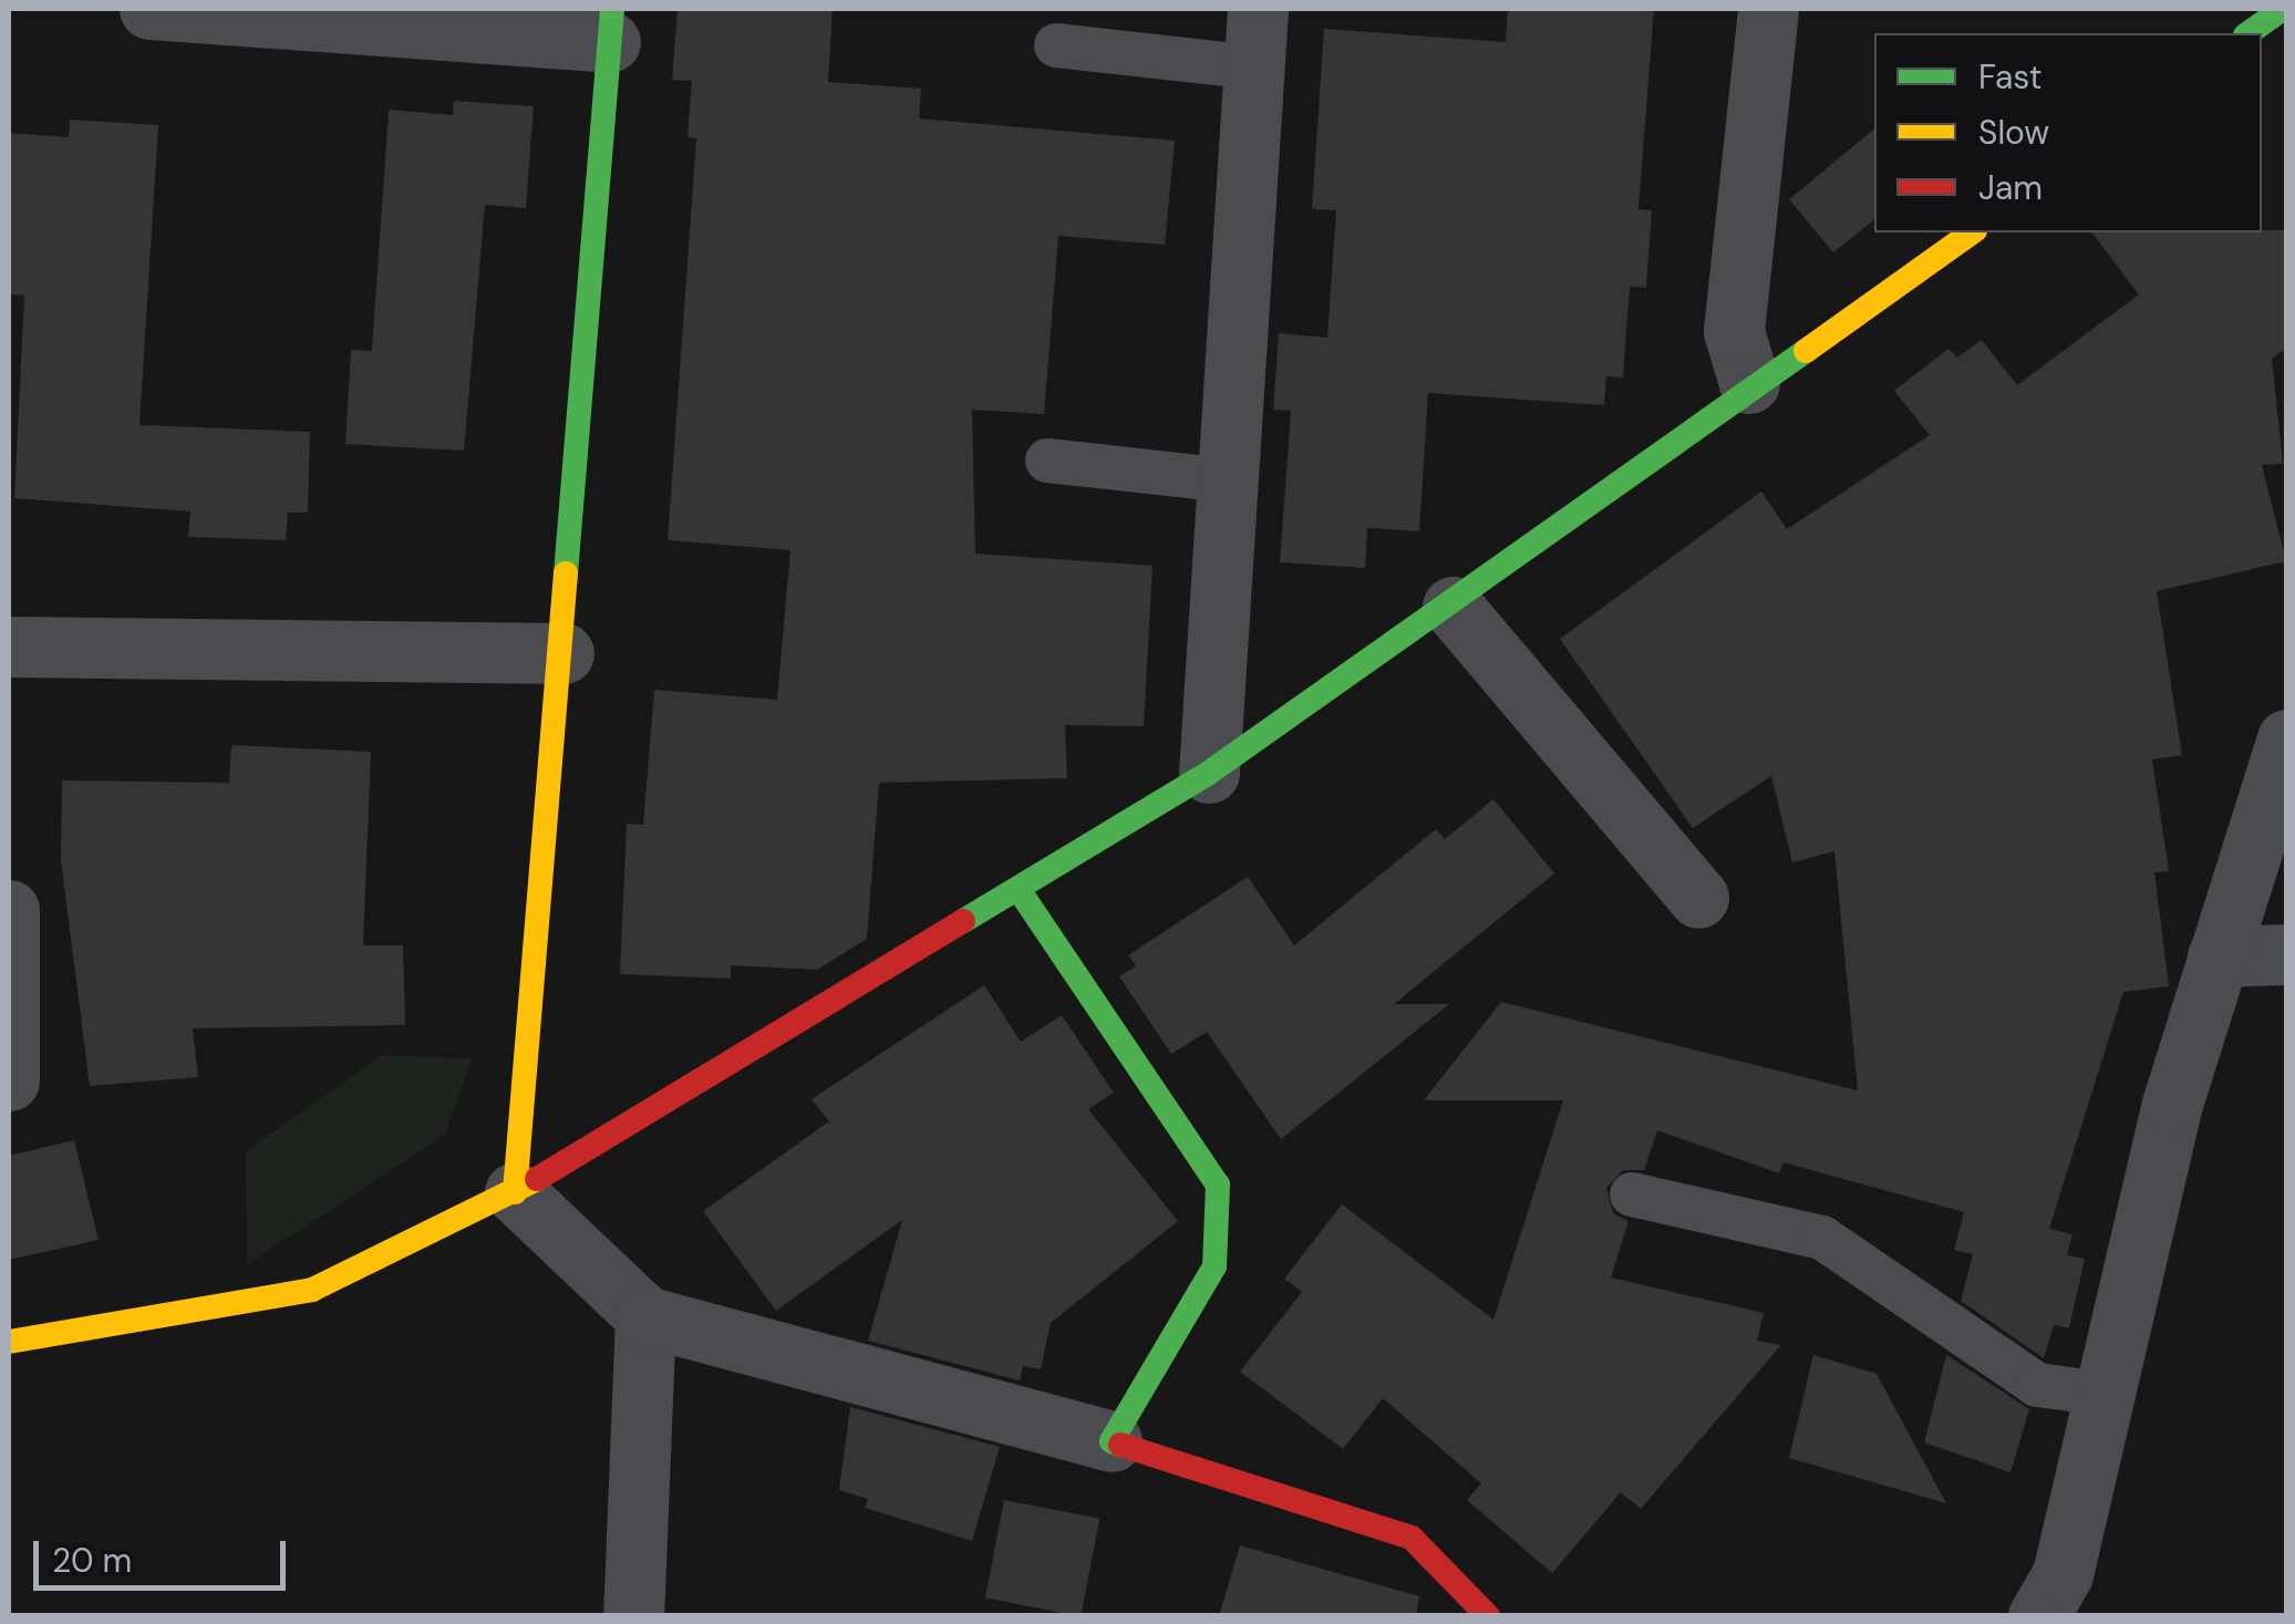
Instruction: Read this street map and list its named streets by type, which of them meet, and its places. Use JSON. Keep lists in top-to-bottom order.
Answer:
{
  "legend": ["Fast", "Slow", "Jam"],
  "scale_bar": "20 m"
}
